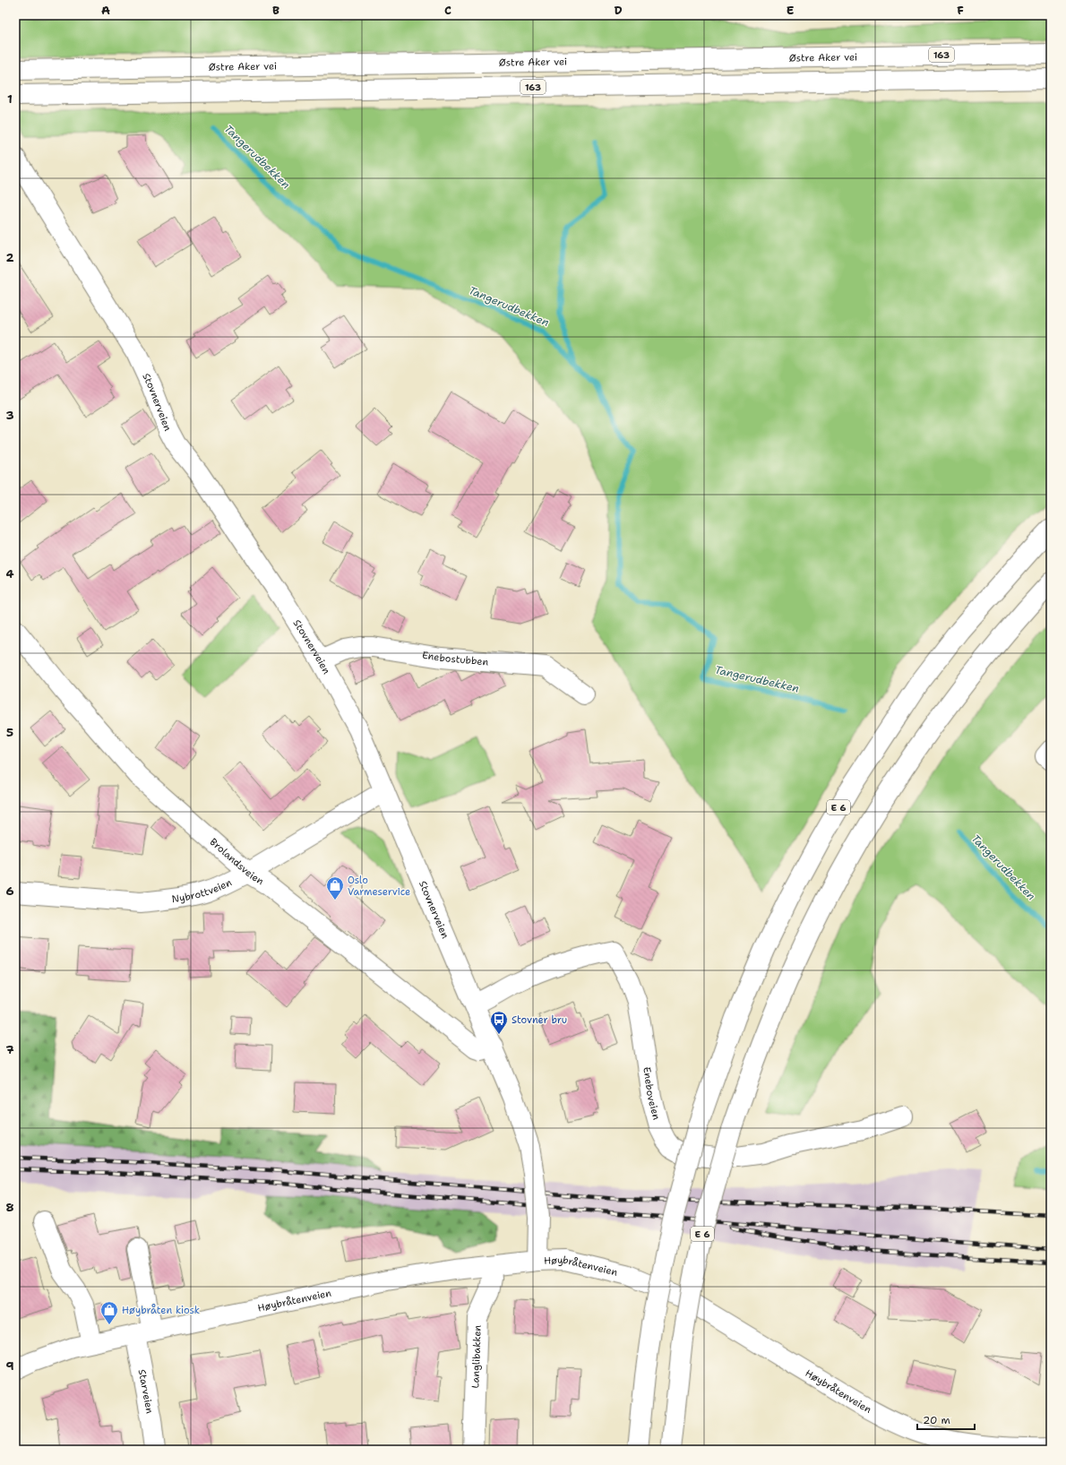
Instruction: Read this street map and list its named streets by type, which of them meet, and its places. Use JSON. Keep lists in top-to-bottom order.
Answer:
{
  "streets": {
    "main road": [
      "163",
      "Østre Aker vei",
      "Stovnerveien",
      "Enebostubben",
      "E 6",
      "Brolandsveien",
      "Nybrottveien",
      "Eneboveien",
      "Høybråtenveien",
      "Langlibakken",
      "Starveien"
    ]
  },
  "crossings": [
    ["Stovnerveien", "Enebostubben"],
    ["Stovnerveien", "Brolandsveien"],
    ["Stovnerveien", "Nybrottveien"],
    ["Stovnerveien", "Eneboveien"],
    ["Stovnerveien", "Høybråtenveien"],
    ["Brolandsveien", "Nybrottveien"],
    ["Høybråtenveien", "Langlibakken"],
    ["Høybråtenveien", "Starveien"]
  ],
  "water": ["Tangerudbekken"],
  "places": {
    "shop": ["Oslo Varmeservice", "Høybråten kiosk"],
    "bus stop": ["Stovner bru"]
  },
  "scale_bar": "20 m",
  "grid": {
    "columns": [
      "A",
      "B",
      "C",
      "D",
      "E",
      "F"
    ],
    "rows": [
      "1",
      "2",
      "3",
      "4",
      "5",
      "6",
      "7",
      "8",
      "9"
    ]
  }
}
